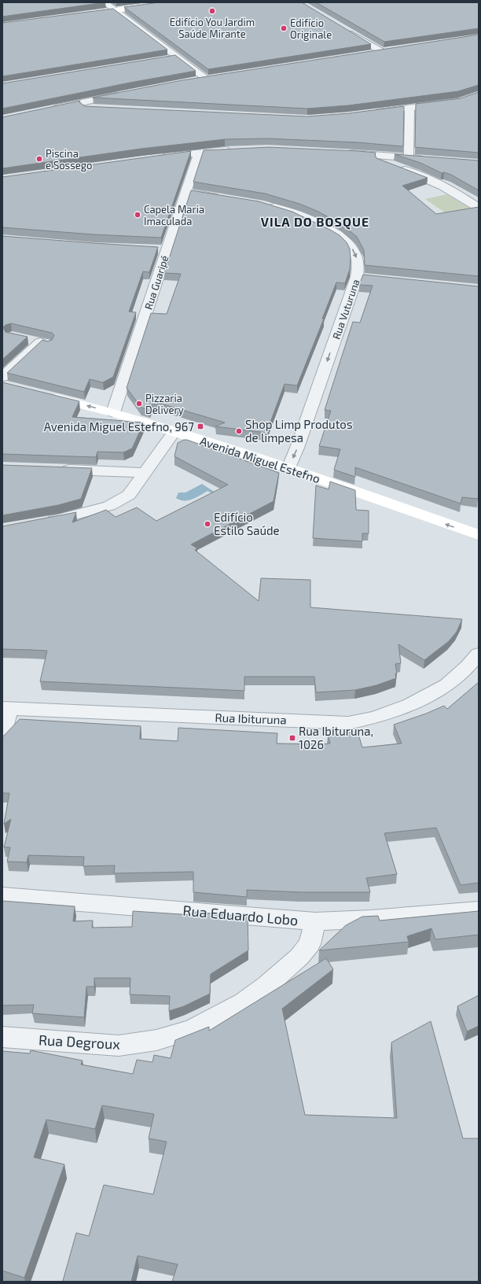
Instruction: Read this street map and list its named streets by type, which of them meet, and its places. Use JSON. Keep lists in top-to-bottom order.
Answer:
{
  "streets": {
    "street": [
      "Rua Guaripé",
      "Rua Vuturuna",
      "Avenida Miguel Estefno",
      "Rua Ibituruna",
      "Rua Eduardo Lobo",
      "Rua Degroux"
    ]
  },
  "crossings": [
    ["Rua Guaripé", "Avenida Miguel Estefno"],
    ["Rua Vuturuna", "Avenida Miguel Estefno"],
    ["Rua Eduardo Lobo", "Rua Degroux"]
  ],
  "one_way": ["Avenida Miguel Estefno"],
  "districts": ["VILA DO BOSQUE"],
  "places": {
    "other": [
      "Edifício You Jardim Saúde Mirante",
      "Edifício Originale",
      "Piscina e Sossego",
      "Capela Maria Imaculada",
      "Pizzaria Delivery",
      "Shop Limp Produtos de limpesa",
      "Edifício Estilo Saúde"
    ],
    "transit": ["Avenida Miguel Estefno, 967", "Rua Ibituruna, 1026"]
  }
}
